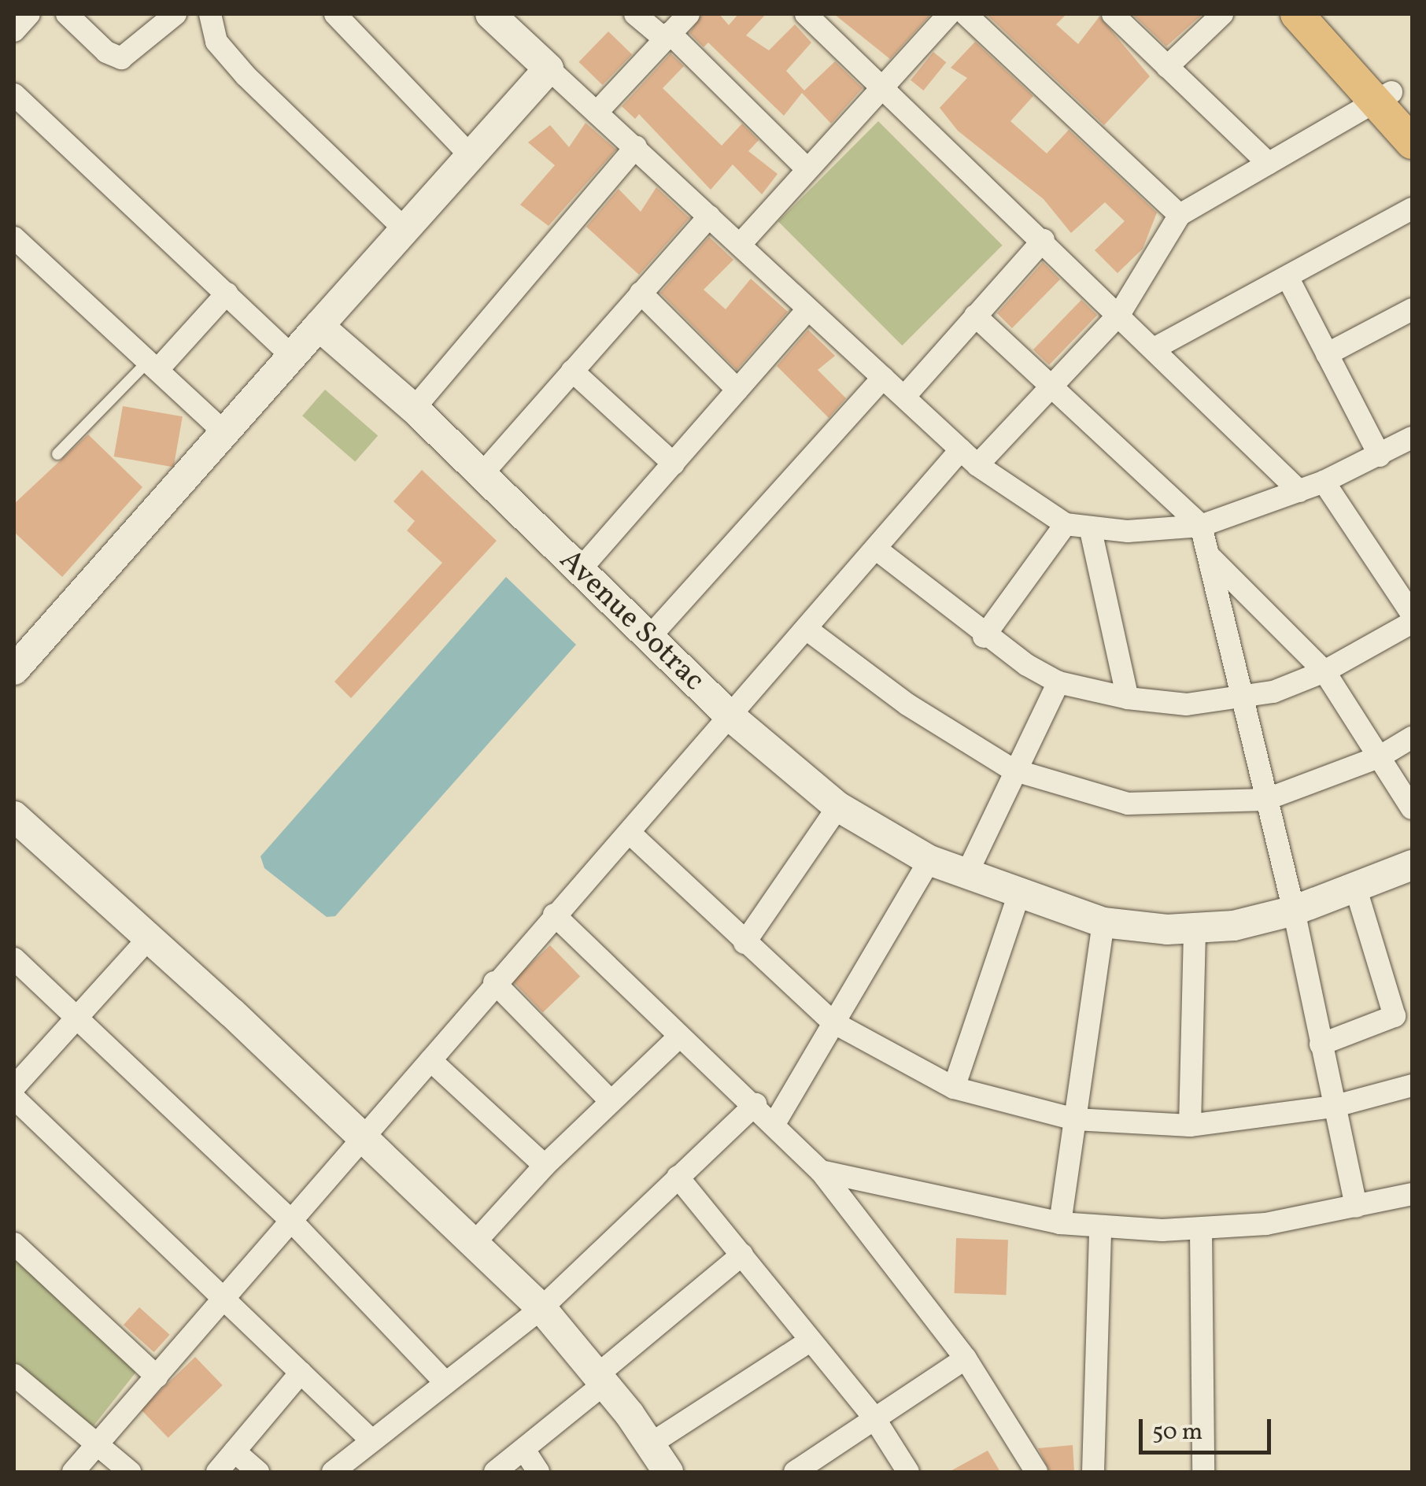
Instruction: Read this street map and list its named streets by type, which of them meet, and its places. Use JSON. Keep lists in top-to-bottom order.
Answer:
{
  "streets": {
    "street": ["Avenue Sotrac"]
  },
  "scale_bar": "50 m"
}
